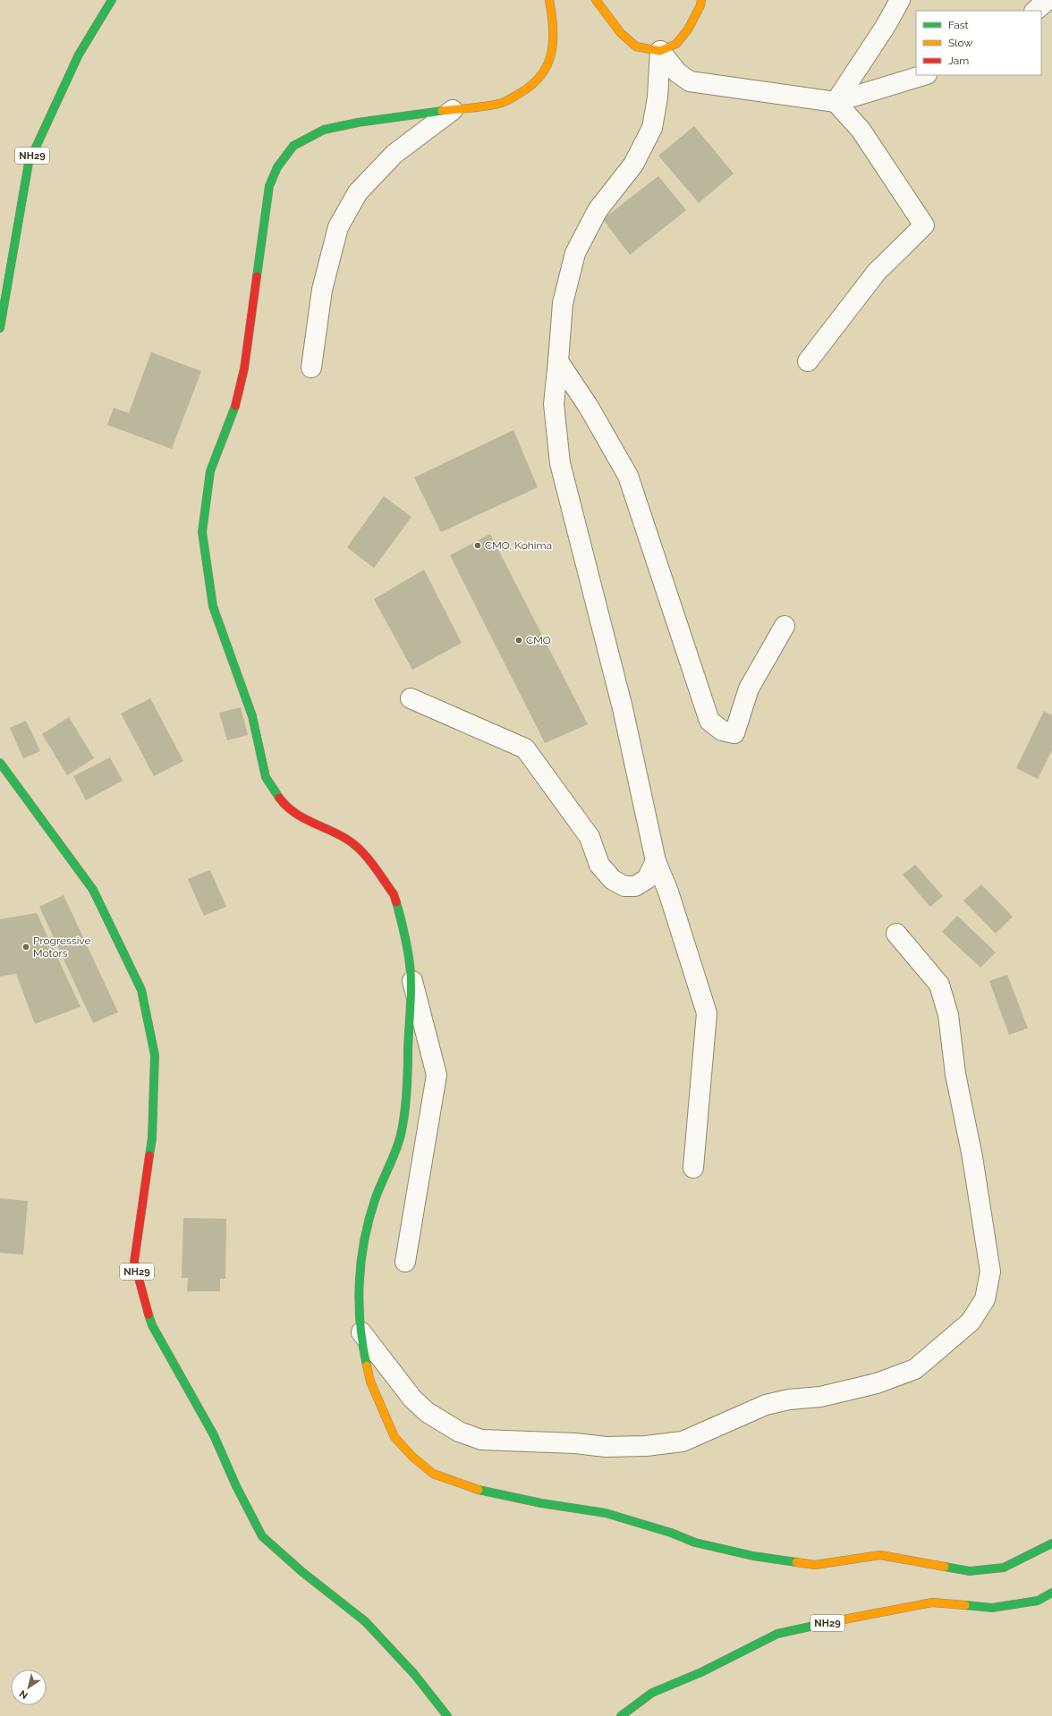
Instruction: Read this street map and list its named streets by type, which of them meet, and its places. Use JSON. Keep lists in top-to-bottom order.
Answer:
{
  "streets": {
    "main road": ["NH29"]
  },
  "places": ["CMO, Kohima", "CMO", "Progressive Motors"],
  "legend": ["Fast", "Slow", "Jam"],
  "north": "bottom left"
}
